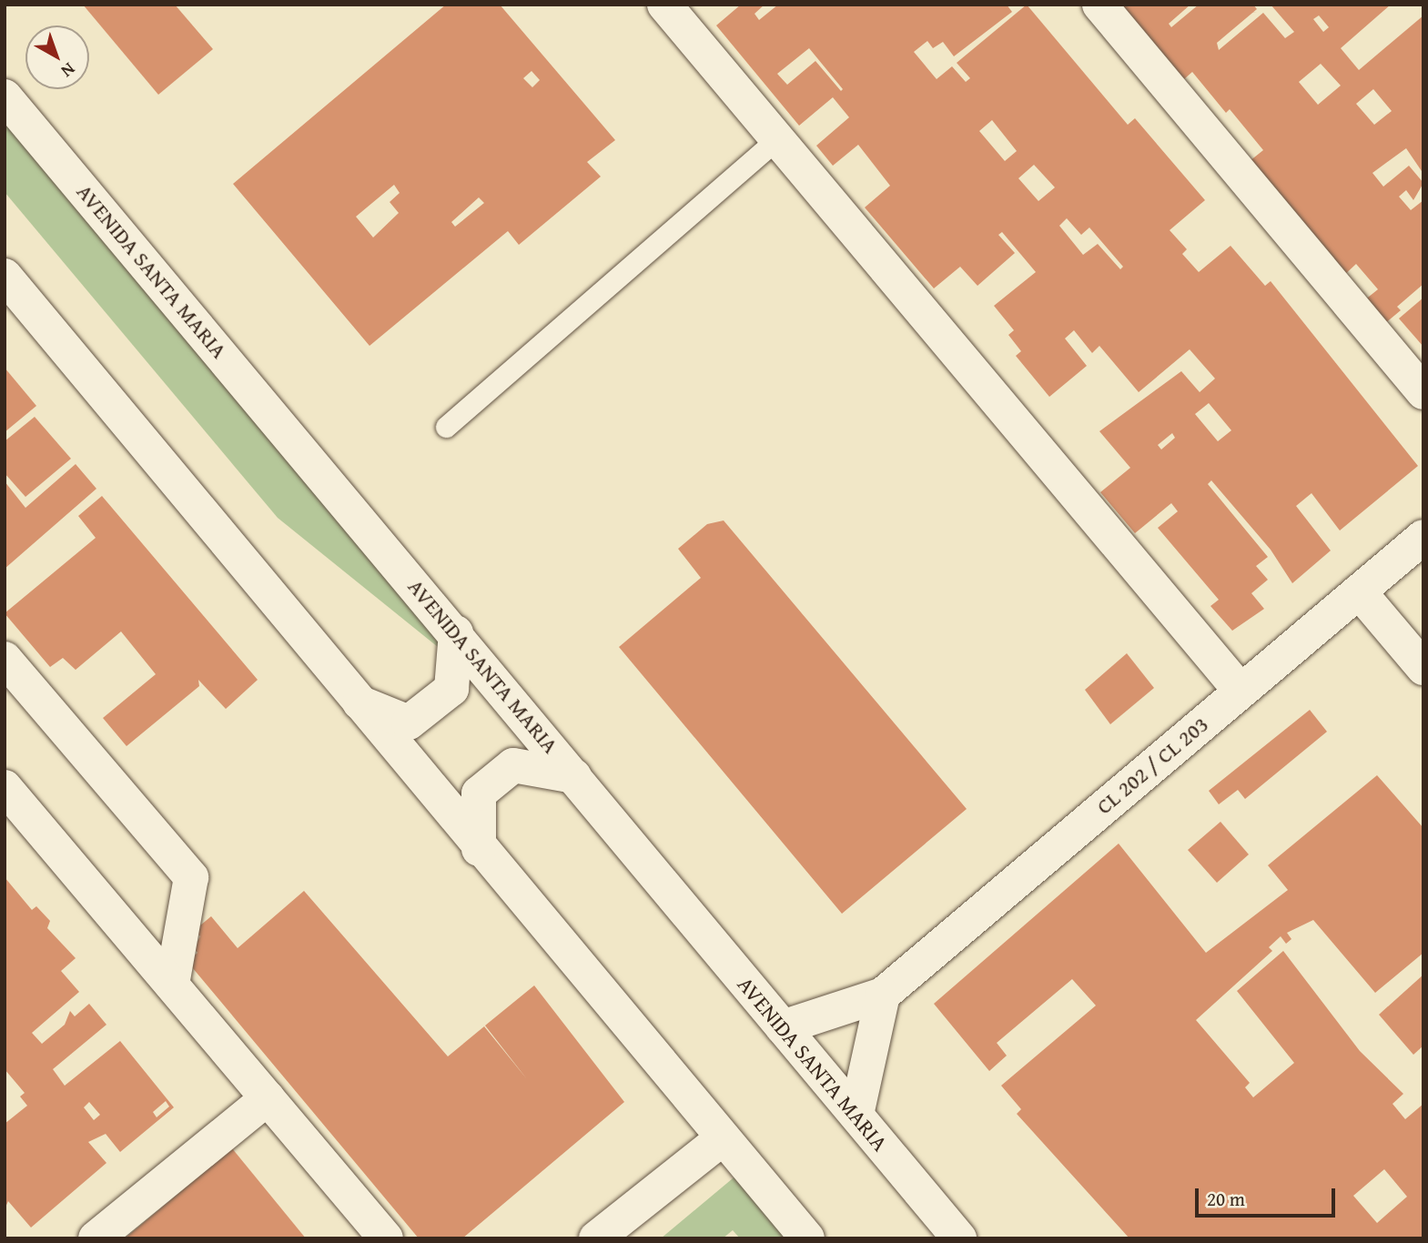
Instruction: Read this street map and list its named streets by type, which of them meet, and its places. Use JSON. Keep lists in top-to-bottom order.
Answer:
{
  "streets": {
    "street": ["AVENIDA SANTA MARIA", "CL 202 / CL 203"]
  },
  "scale_bar": "20 m",
  "north": "bottom right"
}
